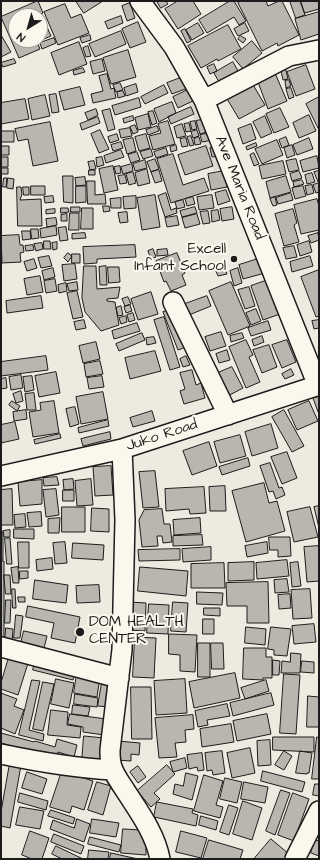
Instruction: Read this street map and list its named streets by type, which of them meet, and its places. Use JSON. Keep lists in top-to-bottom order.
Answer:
{
  "streets": {
    "street": ["Ave Maria Road", "Juko Road"]
  },
  "crossings": [
    ["Ave Maria Road", "Juko Road"]
  ],
  "places": ["Excell Infant School", "DOM HEALTH CENTER"],
  "north": "bottom left"
}
